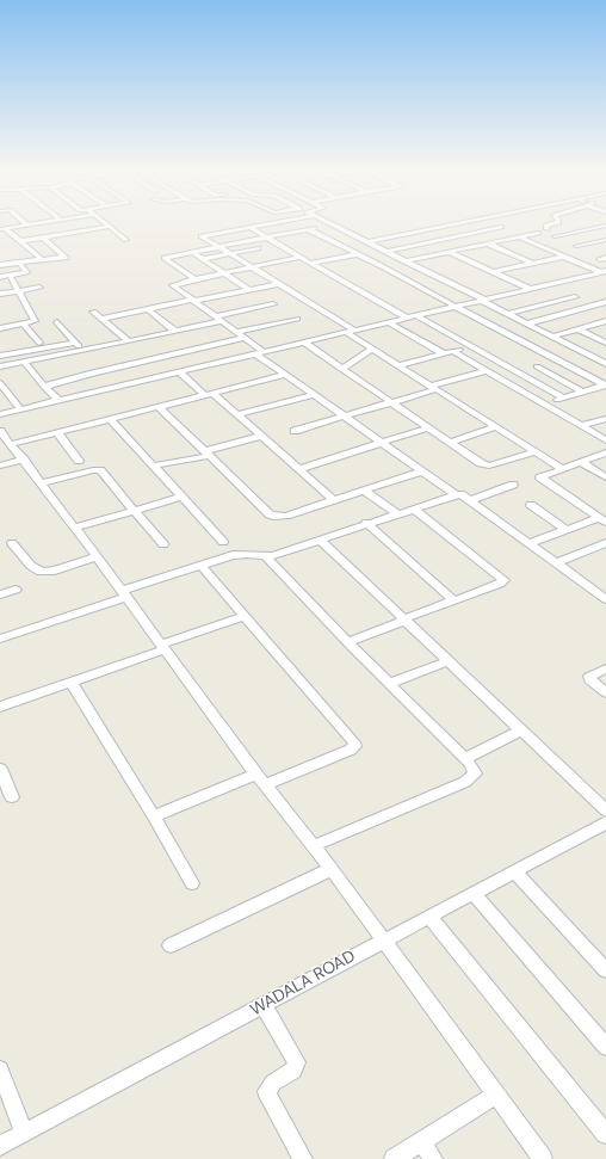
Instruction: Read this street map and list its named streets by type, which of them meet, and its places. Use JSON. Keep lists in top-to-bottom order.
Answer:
{
  "streets": {
    "street": ["WADALA ROAD"]
  }
}
